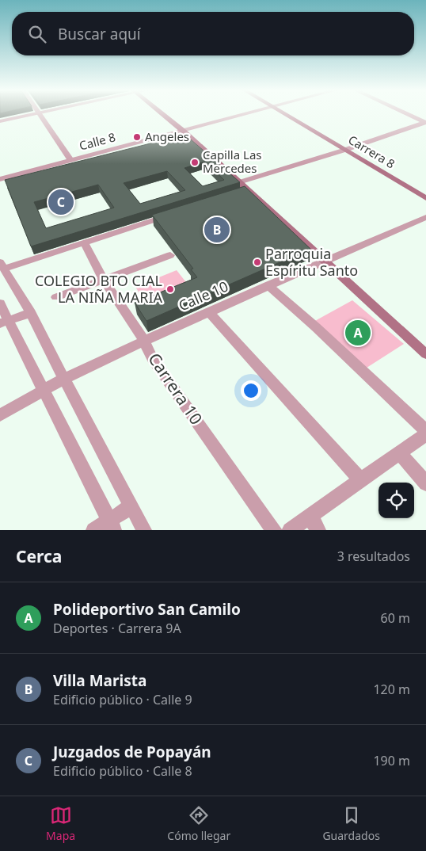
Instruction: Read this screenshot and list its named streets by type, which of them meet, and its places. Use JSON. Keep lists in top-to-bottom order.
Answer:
{
  "streets": {
    "main road": ["Carrera 8"],
    "street": ["Calle 8", "Calle 10", "Carrera 10"]
  },
  "crossings": [
    ["Calle 10", "Carrera 10"]
  ],
  "places": [
    "Angeles",
    "Capilla Las Mercedes",
    "Parroquia Espíritu Santo",
    "COLEGIO BTO CIAL LA NIÑA MARIA"
  ],
  "page": {
    "search": "Buscar aquí",
    "pins": ["C", "B", "A"],
    "heading": ["Cerca", "3 resultados"],
    "list": [
      {
        "mark": "A",
        "name": "Polideportivo San Camilo",
        "note": "Deportes · Carrera 9A",
        "value": "60 m"
      },
      {
        "mark": "B",
        "name": "Villa Marista",
        "note": "Edificio público · Calle 9",
        "value": "120 m"
      },
      {
        "mark": "C",
        "name": "Juzgados de Popayán",
        "note": "Edificio público · Calle 8",
        "value": "190 m"
      }
    ],
    "nav": ["Mapa", "Cómo llegar", "Guardados"]
  }
}
